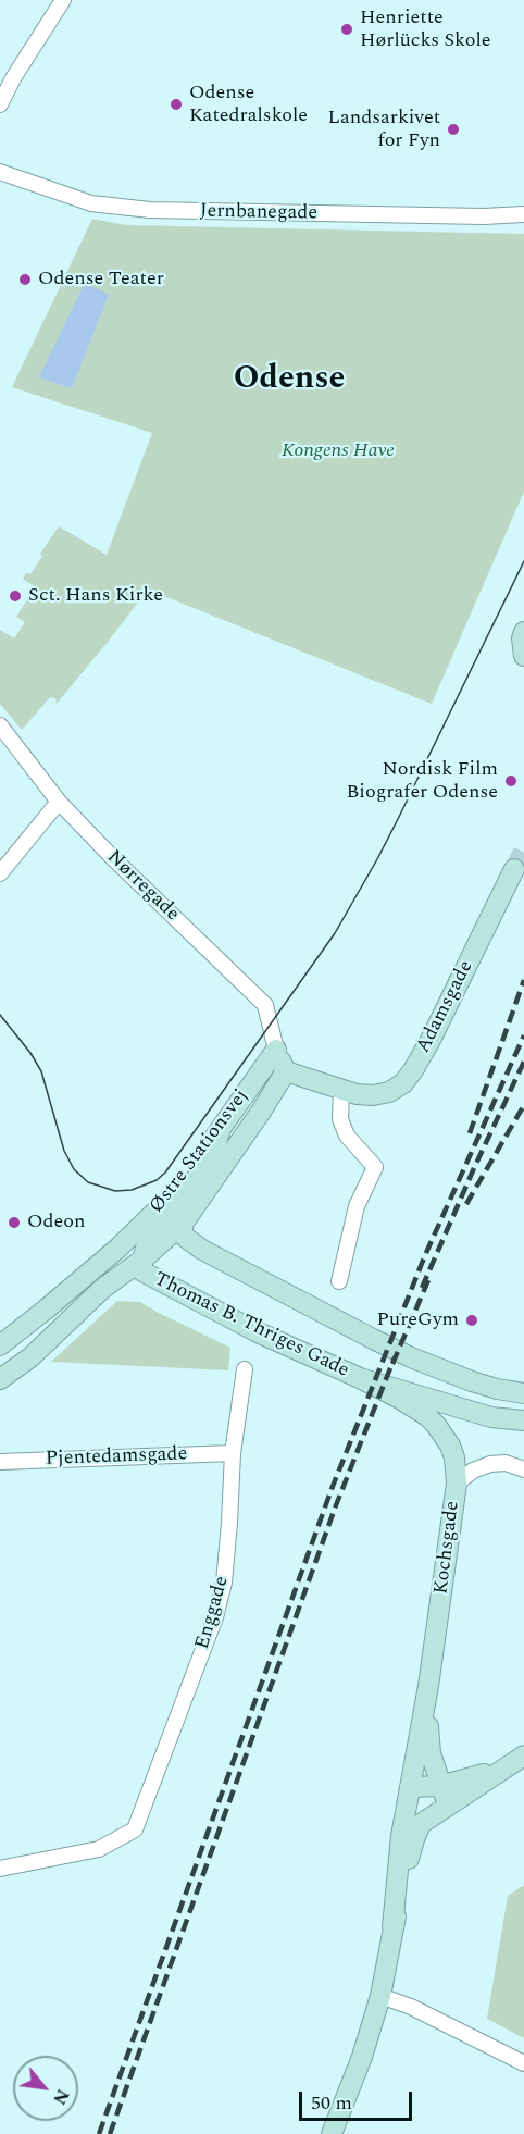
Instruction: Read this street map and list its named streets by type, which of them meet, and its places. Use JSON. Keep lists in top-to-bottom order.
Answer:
{
  "streets": {
    "street": [
      "Jernbanegade",
      "Nørregade",
      "Adamsgade",
      "Østre Stationsvej",
      "Thomas B. Thriges Gade",
      "Pjentedamsgade",
      "Kochsgade",
      "Enggade"
    ]
  },
  "crossings": [
    ["Nørregade", "Østre Stationsvej"],
    ["Adamsgade", "Østre Stationsvej"],
    ["Østre Stationsvej", "Thomas B. Thriges Gade"],
    ["Pjentedamsgade", "Enggade"]
  ],
  "districts": ["Odense"],
  "parks": ["Kongens Have"],
  "places": [
    "Henriette Hørlücks Skole",
    "Odense Katedralskole",
    "Landsarkivet for Fyn",
    "Odense Teater",
    "Sct. Hans Kirke",
    "Nordisk Film Biografer Odense",
    "Odeon",
    "PureGym"
  ],
  "scale_bar": "50 m",
  "north": "bottom right"
}
